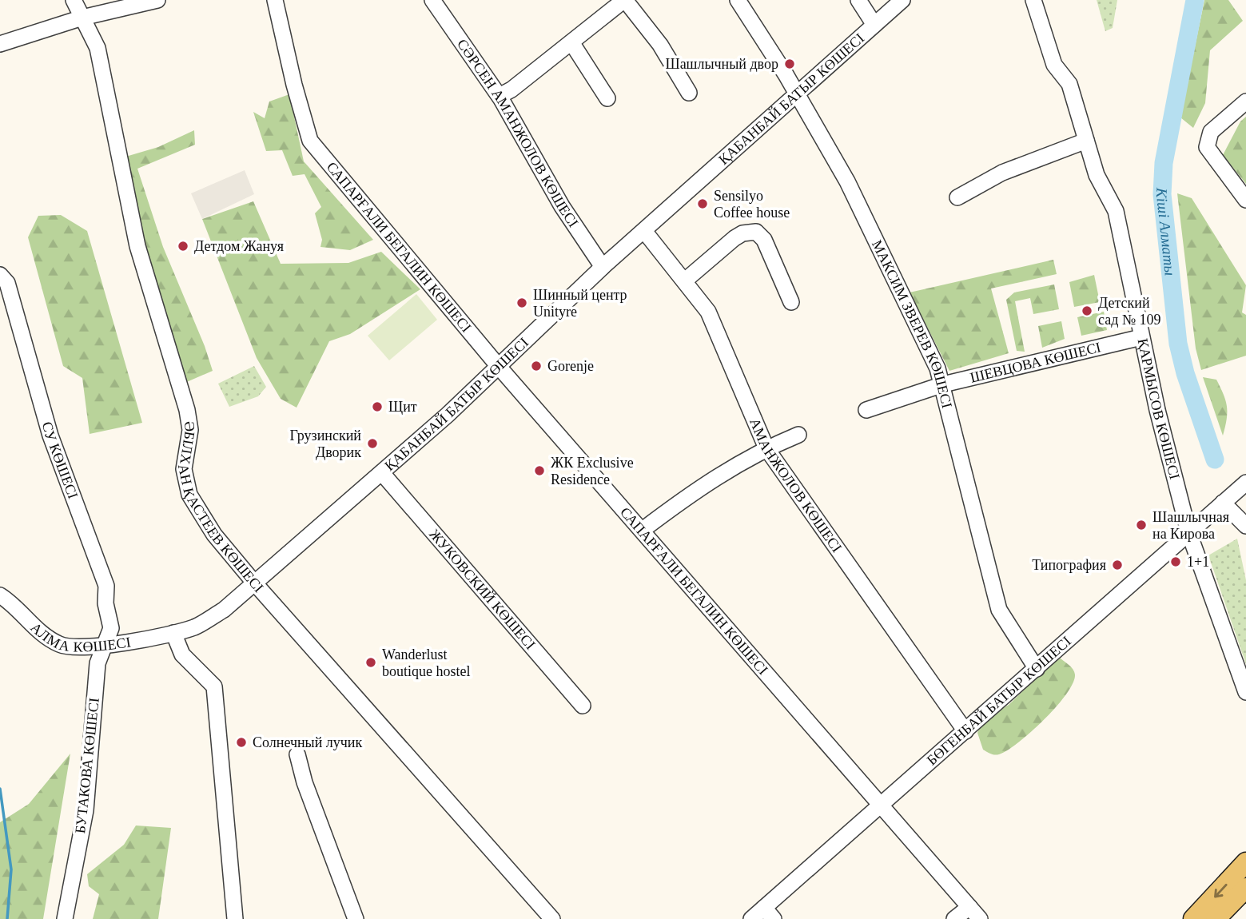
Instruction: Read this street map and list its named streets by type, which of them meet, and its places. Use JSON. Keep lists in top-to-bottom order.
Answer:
{
  "streets": {
    "street": [
      "ҚАБАНБАЙ БАТЫР КӨШЕСІ",
      "СӘРСЕН АМАНЖОЛОВ КӨШЕСІ",
      "САПАРҒАЛИ БЕГАЛИН КӨШЕСІ",
      "МАКСИМ ЗВЕРЕВ КӨШЕСІ",
      "ШЕВЦОВА КӨШЕСІ",
      "ҚАРМЫСОВ КӨШЕСІ",
      "СУ КӨШЕСІ",
      "АМАНЖОЛОВ КӨШЕСІ",
      "ӘБІЛХАН ҚАСТЕЕВ КӨШЕСІ",
      "ЖУКОВСКИЙ КӨШЕСІ",
      "АЛМА КӨШЕСІ",
      "БӨГЕНБАЙ БАТЫР КӨШЕСІ",
      "БУТАКОВА КӨШЕСІ"
    ]
  },
  "crossings": [
    ["ҚАБАНБАЙ БАТЫР КӨШЕСІ", "СӘРСЕН АМАНЖОЛОВ КӨШЕСІ"],
    ["ҚАБАНБАЙ БАТЫР КӨШЕСІ", "САПАРҒАЛИ БЕГАЛИН КӨШЕСІ"],
    ["ҚАБАНБАЙ БАТЫР КӨШЕСІ", "МАКСИМ ЗВЕРЕВ КӨШЕСІ"],
    ["ҚАБАНБАЙ БАТЫР КӨШЕСІ", "АМАНЖОЛОВ КӨШЕСІ"],
    ["ҚАБАНБАЙ БАТЫР КӨШЕСІ", "ӘБІЛХАН ҚАСТЕЕВ КӨШЕСІ"],
    ["ҚАБАНБАЙ БАТЫР КӨШЕСІ", "ЖУКОВСКИЙ КӨШЕСІ"],
    ["ҚАБАНБАЙ БАТЫР КӨШЕСІ", "АЛМА КӨШЕСІ"],
    ["САПАРҒАЛИ БЕГАЛИН КӨШЕСІ", "БӨГЕНБАЙ БАТЫР КӨШЕСІ"],
    ["МАКСИМ ЗВЕРЕВ КӨШЕСІ", "ШЕВЦОВА КӨШЕСІ"],
    ["МАКСИМ ЗВЕРЕВ КӨШЕСІ", "БӨГЕНБАЙ БАТЫР КӨШЕСІ"],
    ["ШЕВЦОВА КӨШЕСІ", "ҚАРМЫСОВ КӨШЕСІ"],
    ["ҚАРМЫСОВ КӨШЕСІ", "БӨГЕНБАЙ БАТЫР КӨШЕСІ"],
    ["СУ КӨШЕСІ", "АЛМА КӨШЕСІ"],
    ["СУ КӨШЕСІ", "БУТАКОВА КӨШЕСІ"],
    ["АМАНЖОЛОВ КӨШЕСІ", "БӨГЕНБАЙ БАТЫР КӨШЕСІ"],
    ["АЛМА КӨШЕСІ", "БУТАКОВА КӨШЕСІ"]
  ],
  "water": ["Кіші Алматы"],
  "places": [
    "Шашлычный двор",
    "Sensilyo Coffee house",
    "Детдом Жануя",
    "Шинный центр Unityre",
    "Детский сад № 109",
    "Gorenje",
    "Щит",
    "Грузинский Дворик",
    "ЖК Exclusive Residence",
    "Шашлычная на Кирова",
    "1+1",
    "Типография",
    "Wanderlust boutique hostel",
    "Солнечный лучик"
  ]
}
